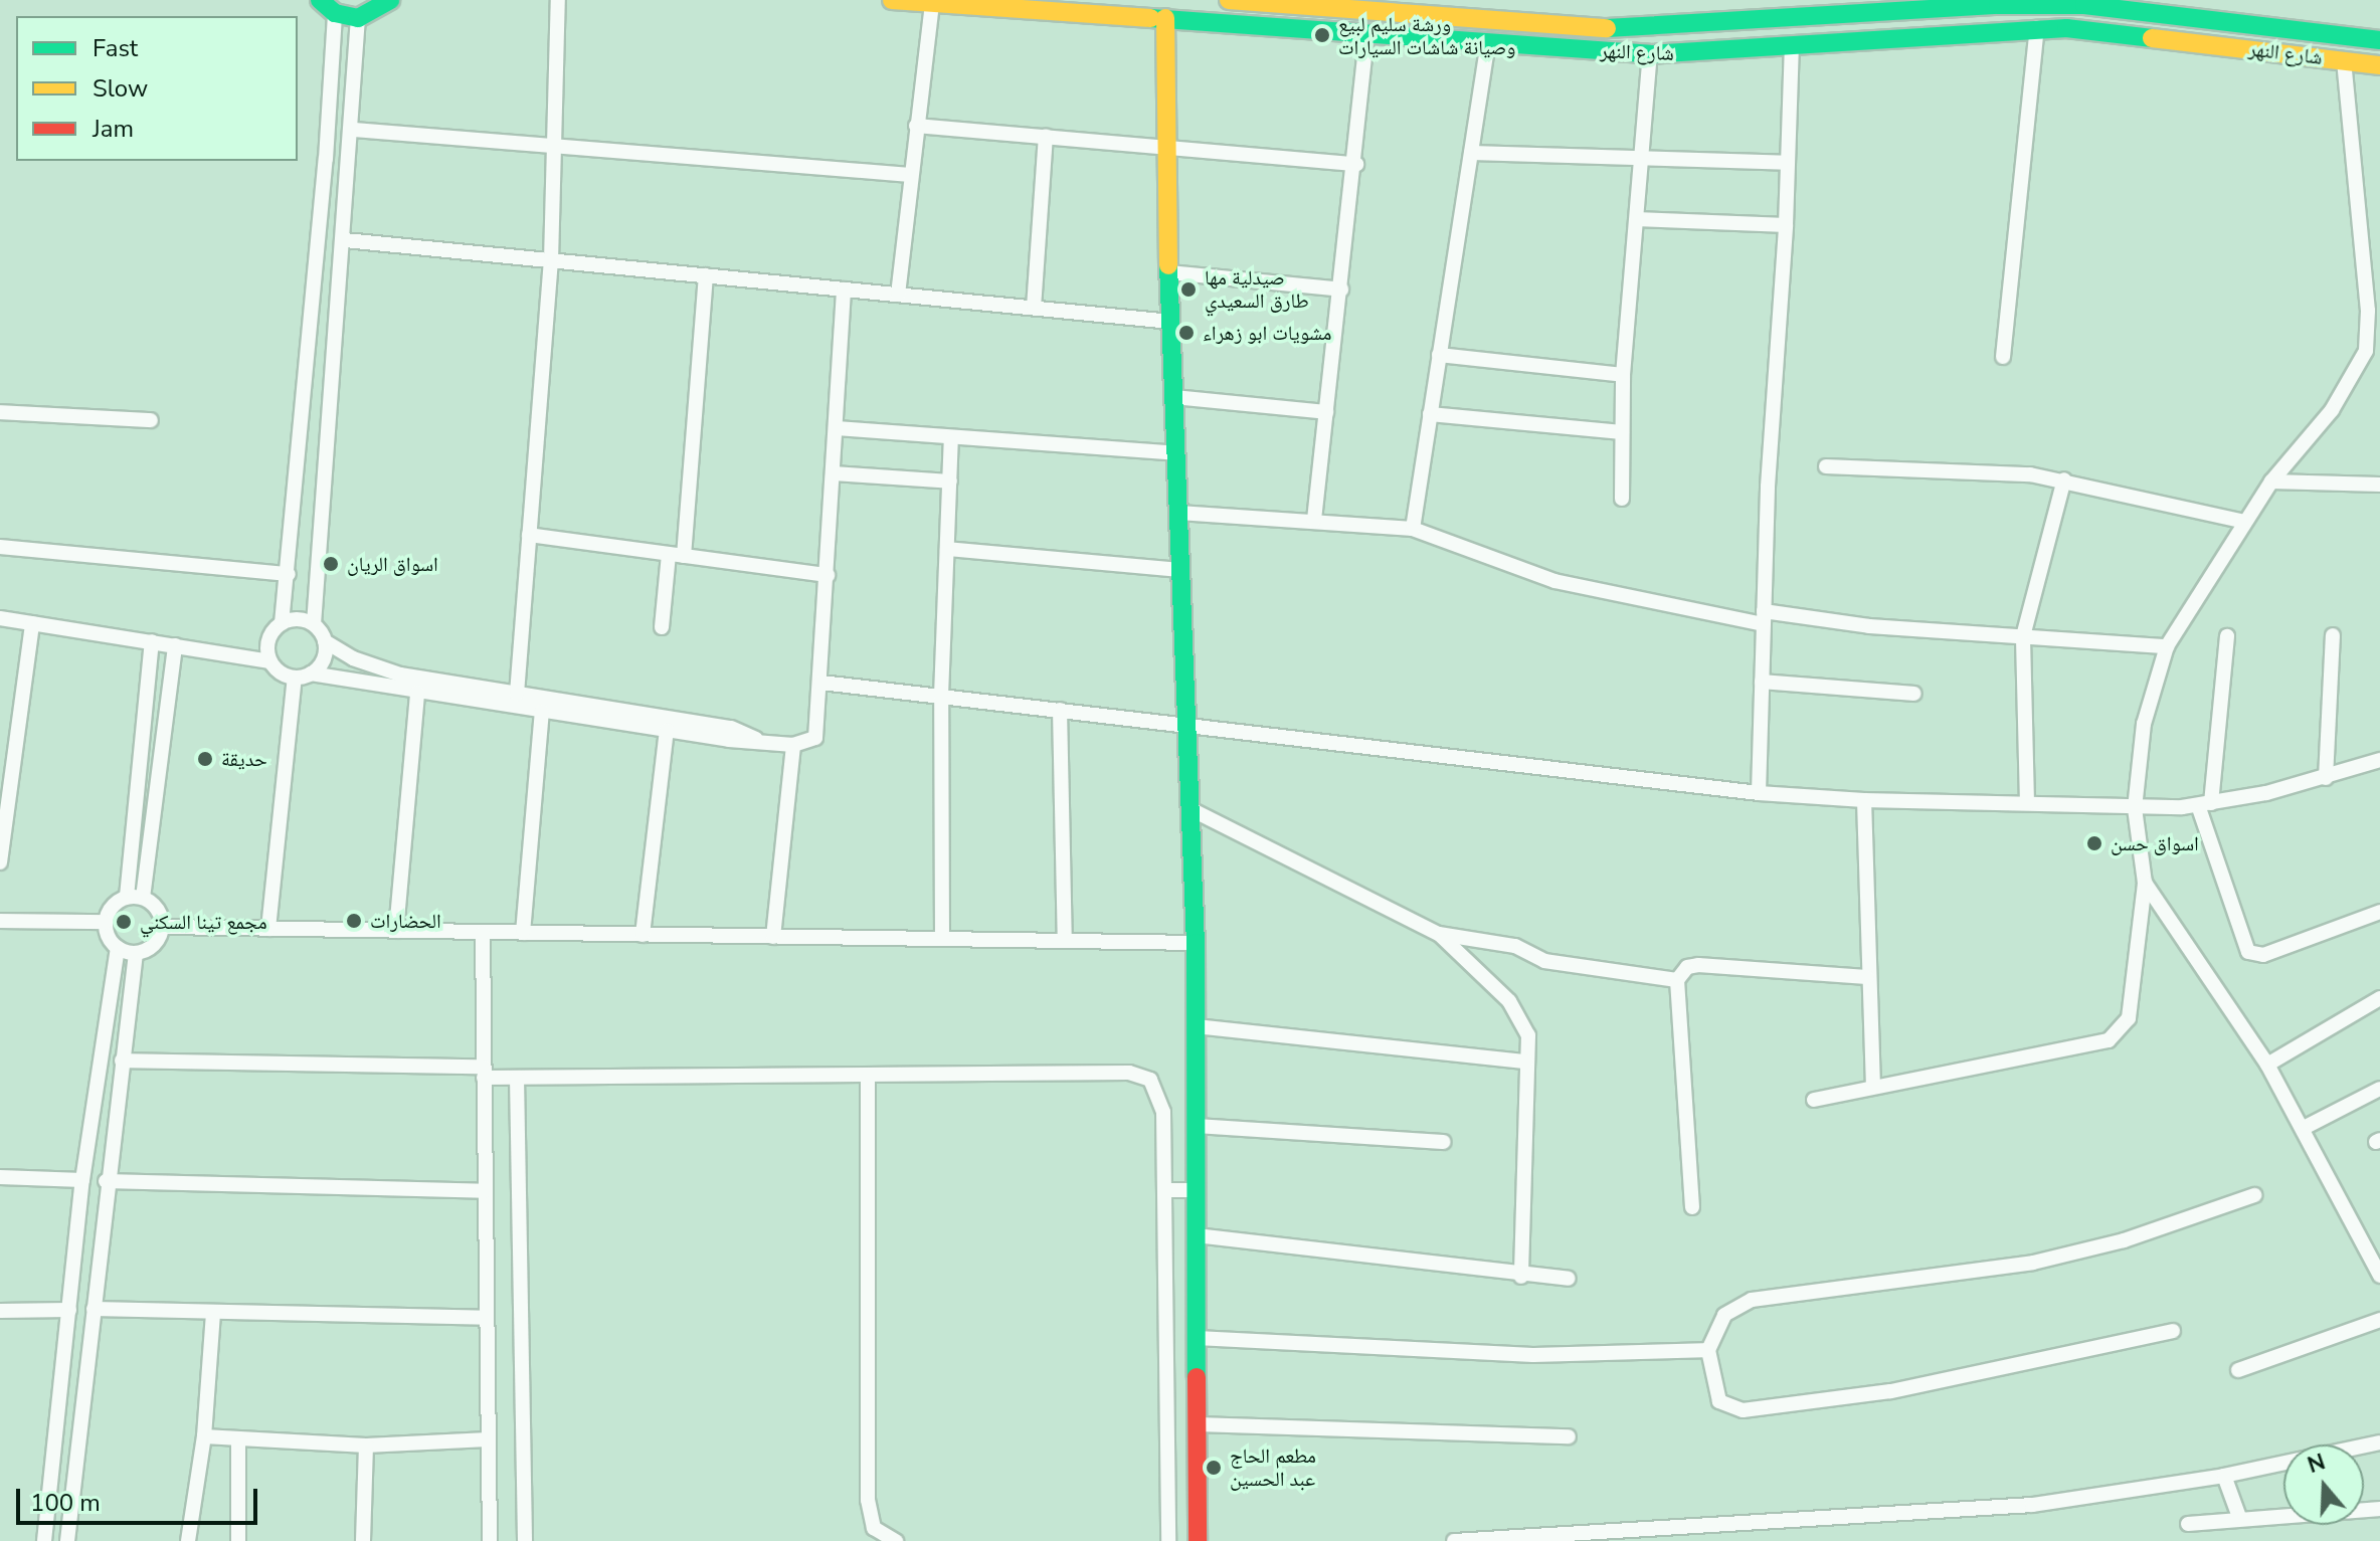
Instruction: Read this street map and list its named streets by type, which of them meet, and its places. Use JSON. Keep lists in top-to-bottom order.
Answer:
{
  "streets": {
    "main road": ["شارع النهر"]
  },
  "places": [
    "ورشة سليم لبيع وصيانة شاشات السيارات",
    "صيدلية مها طارق السعيدي",
    "مشويات ابو زهراء",
    "اسواق الريان",
    "حديقة",
    "اسواق حسن",
    "الحضارات",
    "مجمع تينا السكني",
    "مطعم الحاج عبد الحسين"
  ],
  "legend": ["Fast", "Slow", "Jam"],
  "scale_bar": "100 m",
  "north": "top"
}
